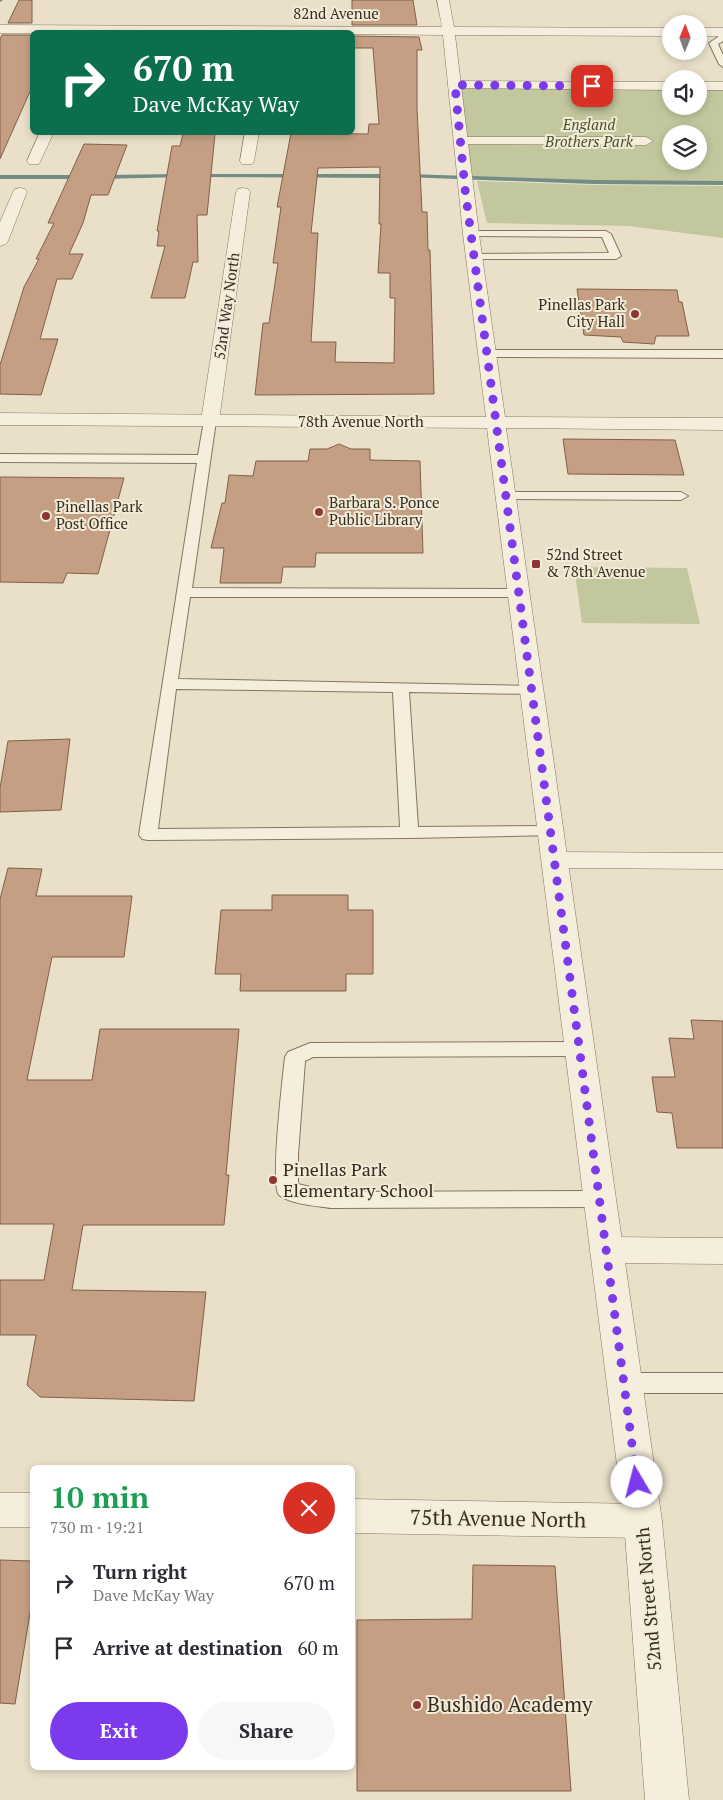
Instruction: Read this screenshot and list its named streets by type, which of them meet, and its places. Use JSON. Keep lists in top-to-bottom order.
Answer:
{
  "streets": {
    "street": [
      "82nd Avenue",
      "52nd Way North",
      "78th Avenue North",
      "75th Avenue North",
      "52nd Street North"
    ]
  },
  "crossings": [
    ["82nd Avenue", "52nd Street North"],
    ["52nd Way North", "78th Avenue North"],
    ["78th Avenue North", "52nd Street North"],
    ["75th Avenue North", "52nd Street North"]
  ],
  "parks": ["England Brothers Park"],
  "places": {
    "other": [
      "Pinellas Park City Hall",
      "Barbara S. Ponce Public Library",
      "Pinellas Park Post Office",
      "Pinellas Park Elementary School",
      "Bushido Academy"
    ],
    "transit": ["52nd Street & 78th Avenue"]
  },
  "north": "top",
  "page": {
    "turn": ["670 m", "Dave McKay Way"],
    "heading": ["10 min", "730 m · 19:21"],
    "list": [
      {
        "name": "Turn right",
        "note": "Dave McKay Way",
        "value": "670 m"
      },
      {
        "name": "Arrive at destination",
        "value": "60 m"
      }
    ],
    "buttons": ["Exit", "Share"]
  }
}
